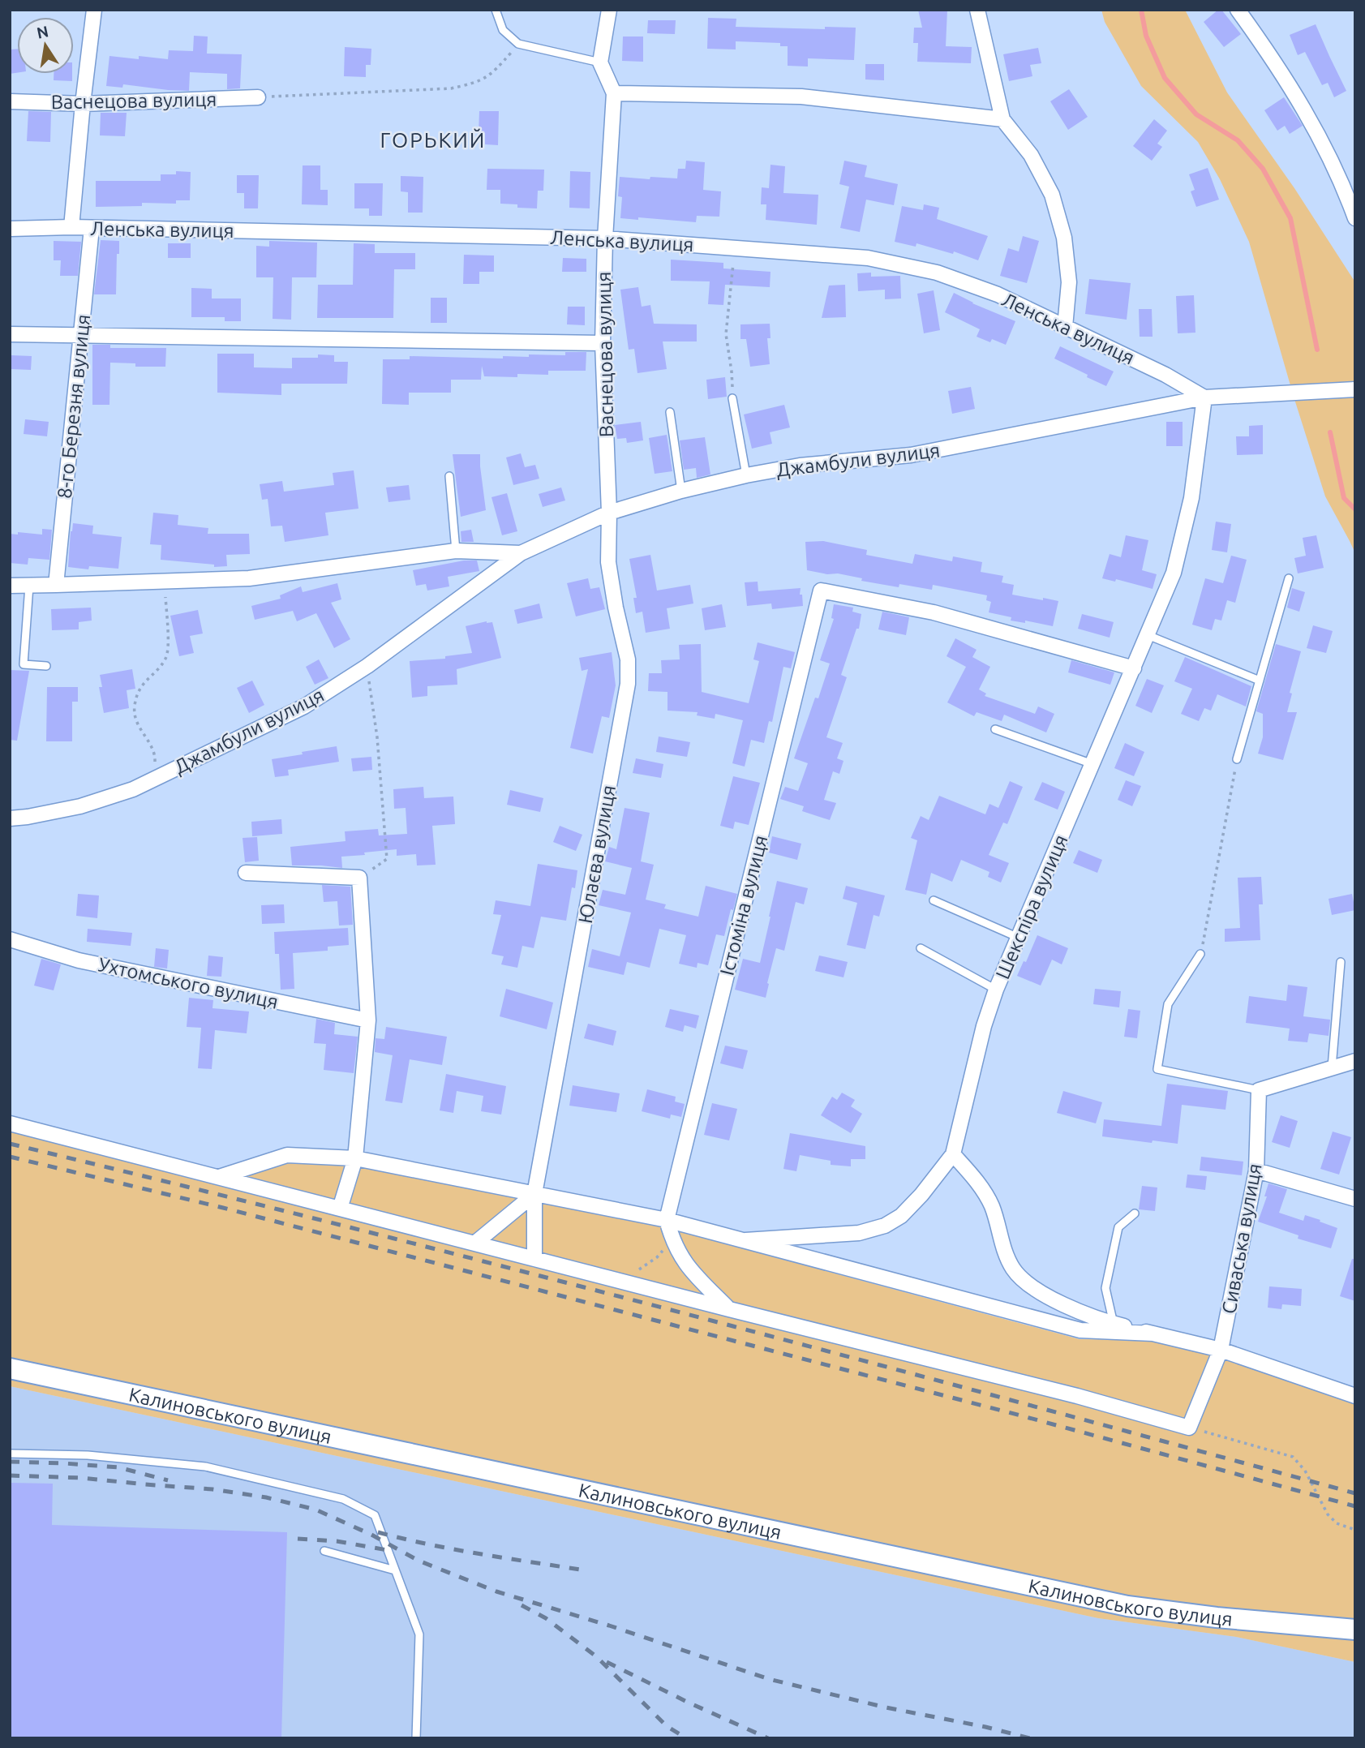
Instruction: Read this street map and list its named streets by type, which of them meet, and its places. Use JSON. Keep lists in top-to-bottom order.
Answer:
{
  "streets": {
    "street": [
      "Васнецова вулиця",
      "Ленська вулиця",
      "8-го Березня вулиця",
      "Джамбули вулиця",
      "Юлаєва вулиця",
      "Істоміна вулиця",
      "Шекспіра вулиця",
      "Ухтомського вулиця",
      "Сиваська вулиця",
      "Калиновського вулиця"
    ]
  },
  "crossings": [
    ["Васнецова вулиця", "Ленська вулиця"],
    ["Васнецова вулиця", "Джамбули вулиця"],
    ["Васнецова вулиця", "Юлаєва вулиця"],
    ["Ленська вулиця", "8-го Березня вулиця"],
    ["Ленська вулиця", "Джамбули вулиця"],
    ["Ленська вулиця", "Шекспіра вулиця"],
    ["8-го Березня вулиця", "Джамбули вулиця"],
    ["Джамбули вулиця", "Юлаєва вулиця"],
    ["Джамбули вулиця", "Шекспіра вулиця"],
    ["Істоміна вулиця", "Шекспіра вулиця"]
  ],
  "districts": ["ГОРЬКИЙ"],
  "north": "top"
}
